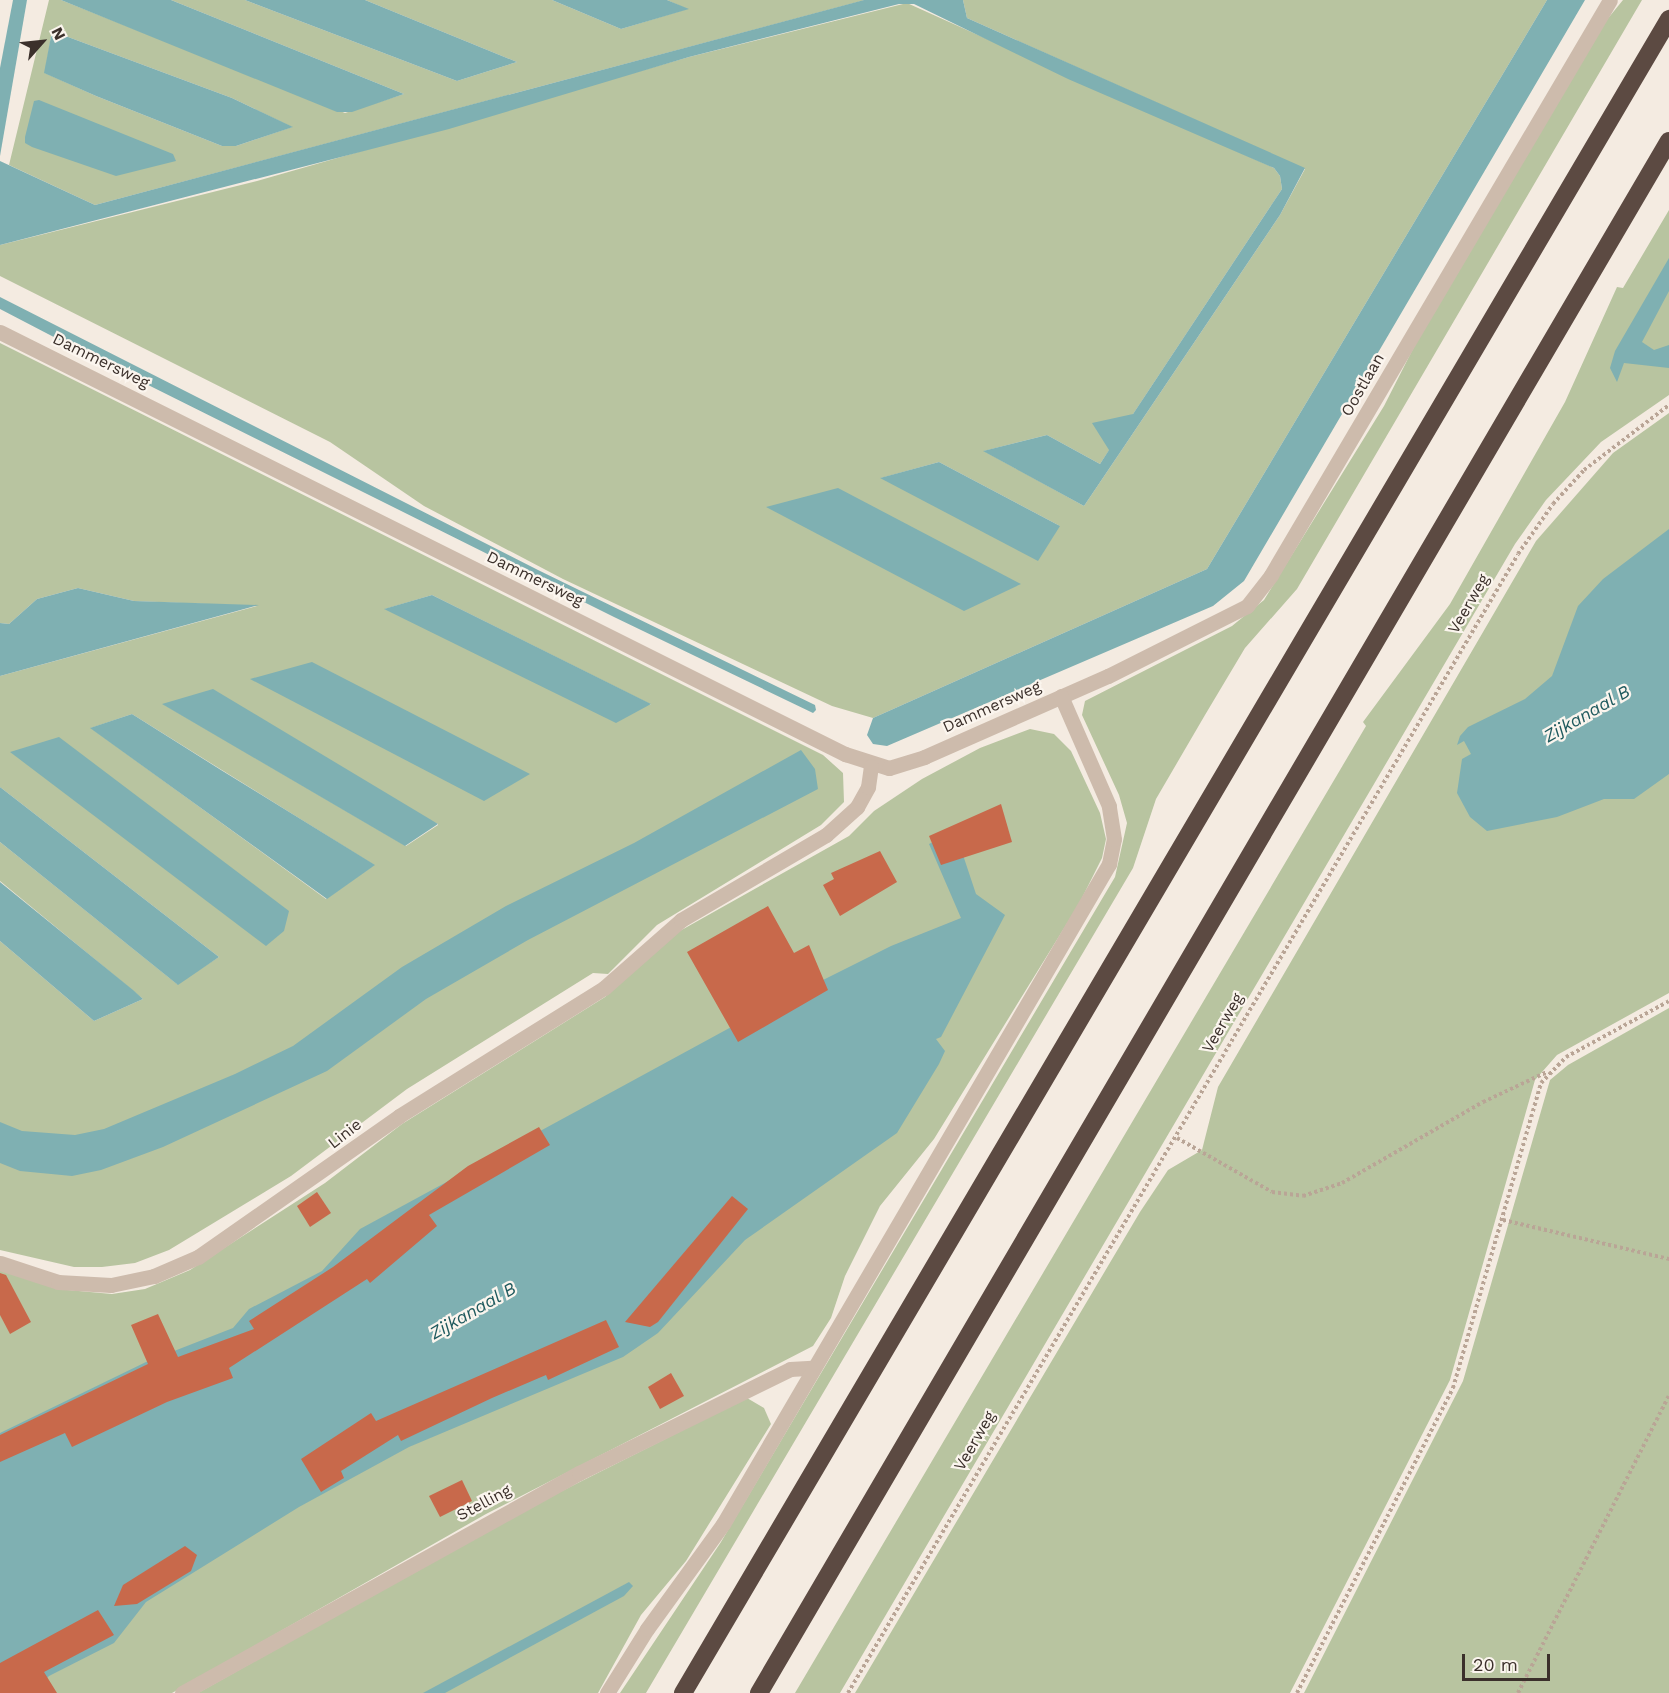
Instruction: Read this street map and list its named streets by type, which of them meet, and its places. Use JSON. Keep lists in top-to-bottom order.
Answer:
{
  "streets": {
    "street": [
      "Dammersweg",
      "Oostlaan",
      "Linie",
      "Stelling"
    ],
    "path": ["Veerweg"]
  },
  "crossings": [
    ["Dammersweg", "Oostlaan"],
    ["Dammersweg", "Linie"]
  ],
  "water": ["Zijkanaal B"],
  "scale_bar": "20 m",
  "north": "top right"
}
